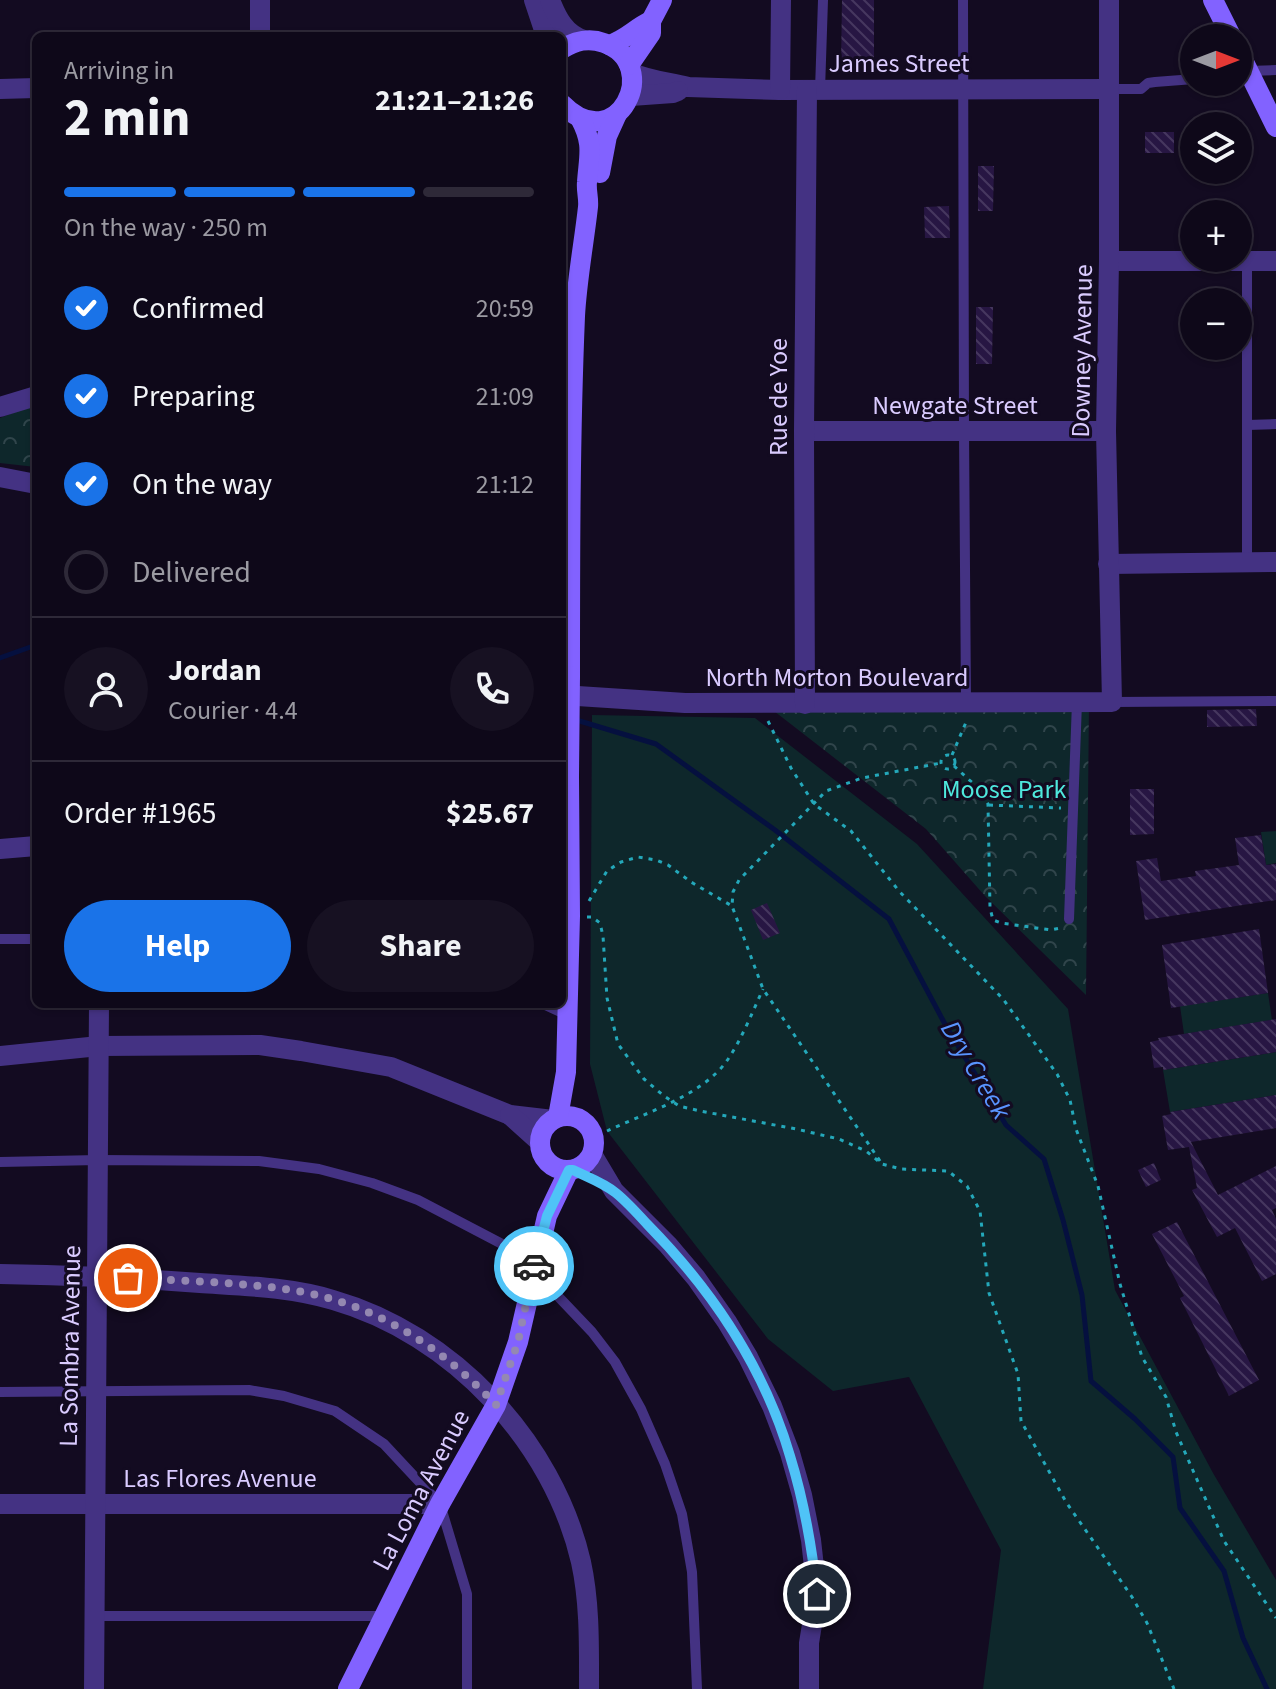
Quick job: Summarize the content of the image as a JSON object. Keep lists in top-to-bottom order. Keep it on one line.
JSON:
{"streets":{"main road":["La Loma Avenue"],"street":["James Street","Downey Avenue","Rue de Yoe","Newgate Street","North Morton Boulevard","La Sombra Avenue","Las Flores Avenue"]},"crossings":[["James Street","Downey Avenue"],["James Street","Rue de Yoe"],["Downey Avenue","Newgate Street"],["Downey Avenue","North Morton Boulevard"],["Rue de Yoe","Newgate Street"],["Rue de Yoe","North Morton Boulevard"],["La Sombra Avenue","Las Flores Avenue"],["Las Flores Avenue","La Loma Avenue"]],"water":["Dry Creek"],"parks":["Moose Park"],"north":"right","page":{"map_buttons":["+","−"],"heading":["2 min","Arriving in","21:21–21:26"],"panel":["Jordan","Courier · 4.4","Order #1965","$25.67"],"bar":"On the way · 250 m","list":[["Confirmed","20:59"],["Preparing","21:09"],["On the way","21:12"],"Delivered"],"buttons":["Help","Share"]}}
